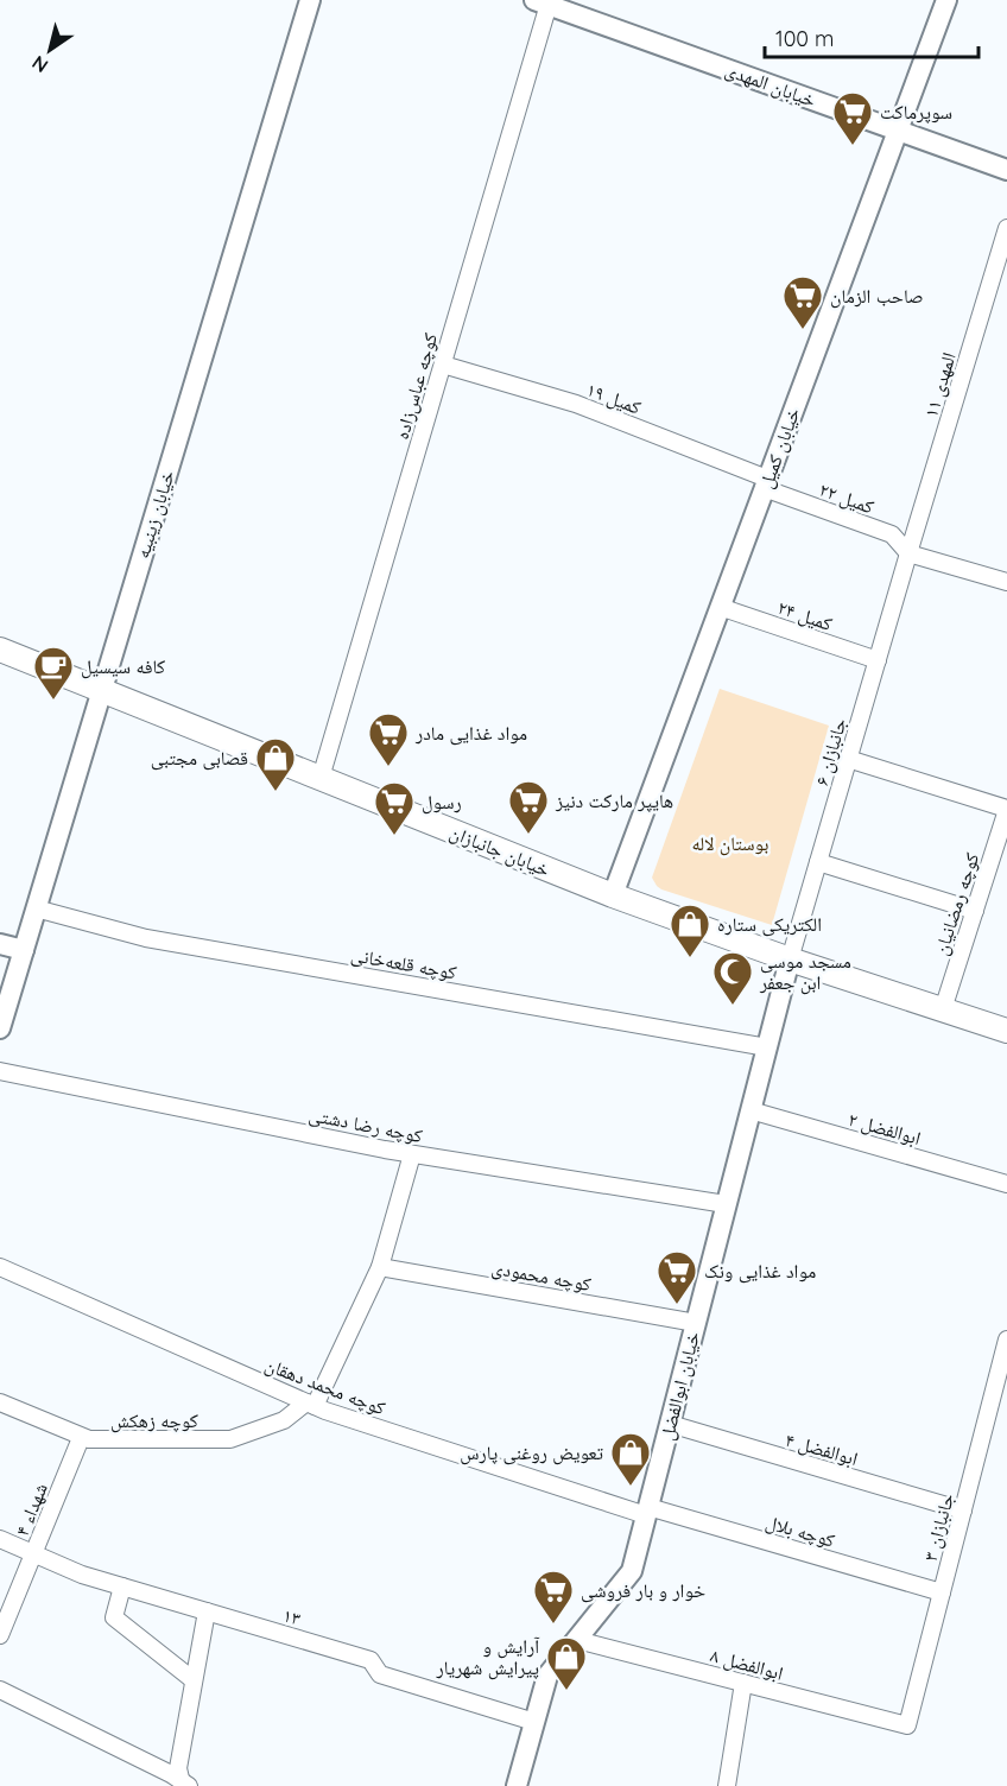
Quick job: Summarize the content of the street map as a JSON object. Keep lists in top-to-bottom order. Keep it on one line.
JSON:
{"streets":{"main road":["خیابان جانبازان"],"street":["خیابان المهدی","المهدی ۱۱","کوچه عباس‌زاده","کمیل ۱۹","خیابان کمیل","کمیل ۲۲","خیابان زینبیه","کمیل ۲۴","جانبازان ۶","کوچه رمضانیان","کوچه قلعه‌خانی","کوچه رضا دشتی","ابوالفضل ۲","کوچه محمودی","کوچه محمد دهقان","خیابان ابوالفضل","کوچه زهکش","ابوالفضل ۴","شهداء ۴","جانبازان ۳","کوچه بلال","۱۳","ابوالفضل ۸"]},"crossings":[["خیابان المهدی","کوچه عباس‌زاده"],["خیابان المهدی","خیابان کمیل"],["المهدی ۱۱","کمیل ۲۲"],["المهدی ۱۱","جانبازان ۶"],["کوچه عباس‌زاده","کمیل ۱۹"],["کوچه عباس‌زاده","خیابان جانبازان"],["کمیل ۱۹","خیابان کمیل"],["کمیل ۱۹","کمیل ۲۲"],["خیابان کمیل","کمیل ۲۲"],["خیابان کمیل","کمیل ۲۴"],["خیابان کمیل","خیابان جانبازان"],["کمیل ۲۲","جانبازان ۶"],["خیابان زینبیه","خیابان جانبازان"],["خیابان زینبیه","کوچه قلعه‌خانی"],["کمیل ۲۴","جانبازان ۶"],["جانبازان ۶","خیابان جانبازان"],["جانبازان ۶","خیابان ابوالفضل"],["خیابان جانبازان","کوچه رمضانیان"],["خیابان جانبازان","خیابان ابوالفضل"],["کوچه قلعه‌خانی","خیابان ابوالفضل"],["کوچه رضا دشتی","خیابان ابوالفضل"],["ابوالفضل ۲","خیابان ابوالفضل"],["کوچه محمودی","خیابان ابوالفضل"],["کوچه محمد دهقان","خیابان ابوالفضل"],["کوچه محمد دهقان","کوچه زهکش"],["کوچه محمد دهقان","کوچه بلال"],["خیابان ابوالفضل","ابوالفضل ۴"],["خیابان ابوالفضل","کوچه بلال"],["خیابان ابوالفضل","۱۳"],["خیابان ابوالفضل","ابوالفضل ۸"],["کوچه زهکش","شهداء ۴"],["ابوالفضل ۴","جانبازان ۳"],["شهداء ۴","۱۳"],["جانبازان ۳","کوچه بلال"],["جانبازان ۳","ابوالفضل ۸"]],"parks":["بوستان لاله"],"places":{"supermarket":["سوپرماکت","صاحب الزمان","مواد غذایی مادر","هایپر مارکت دنیز","رسول","مواد غذایی ونک","خوار و بار فروشی"],"cafe":["کافه سیسیل"],"shop":["قصابی مجتبی","الکتریکی ستاره","تعویض روغنی پارس","آرایش و پیرایش شهریار"],"mosque":["مسجد موسی ابن جعفر"]},"scale_bar":"100 m","north":"bottom left"}
